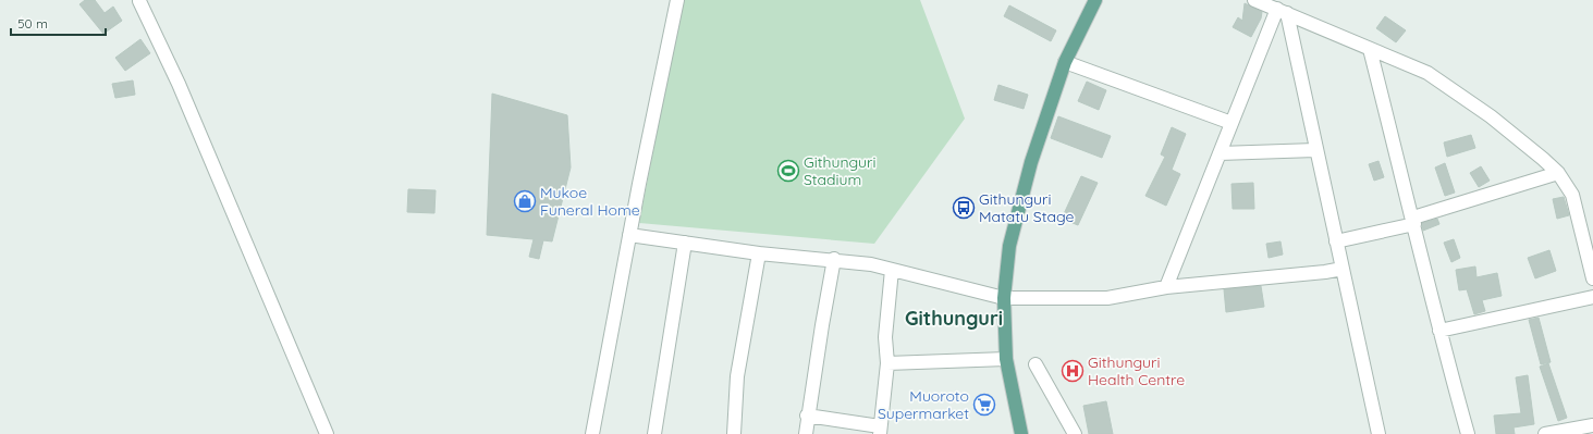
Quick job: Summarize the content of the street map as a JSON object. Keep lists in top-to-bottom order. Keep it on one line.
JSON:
{"districts":["Githunguri"],"places":{"sports":["Githunguri Stadium"],"shop":["Mukoe Funeral Home"],"bus stop":["Githunguri Matatu Stage"],"hospital":["Githunguri Health Centre"],"supermarket":["Muoroto Supermarket"]},"scale_bar":"50 m"}
